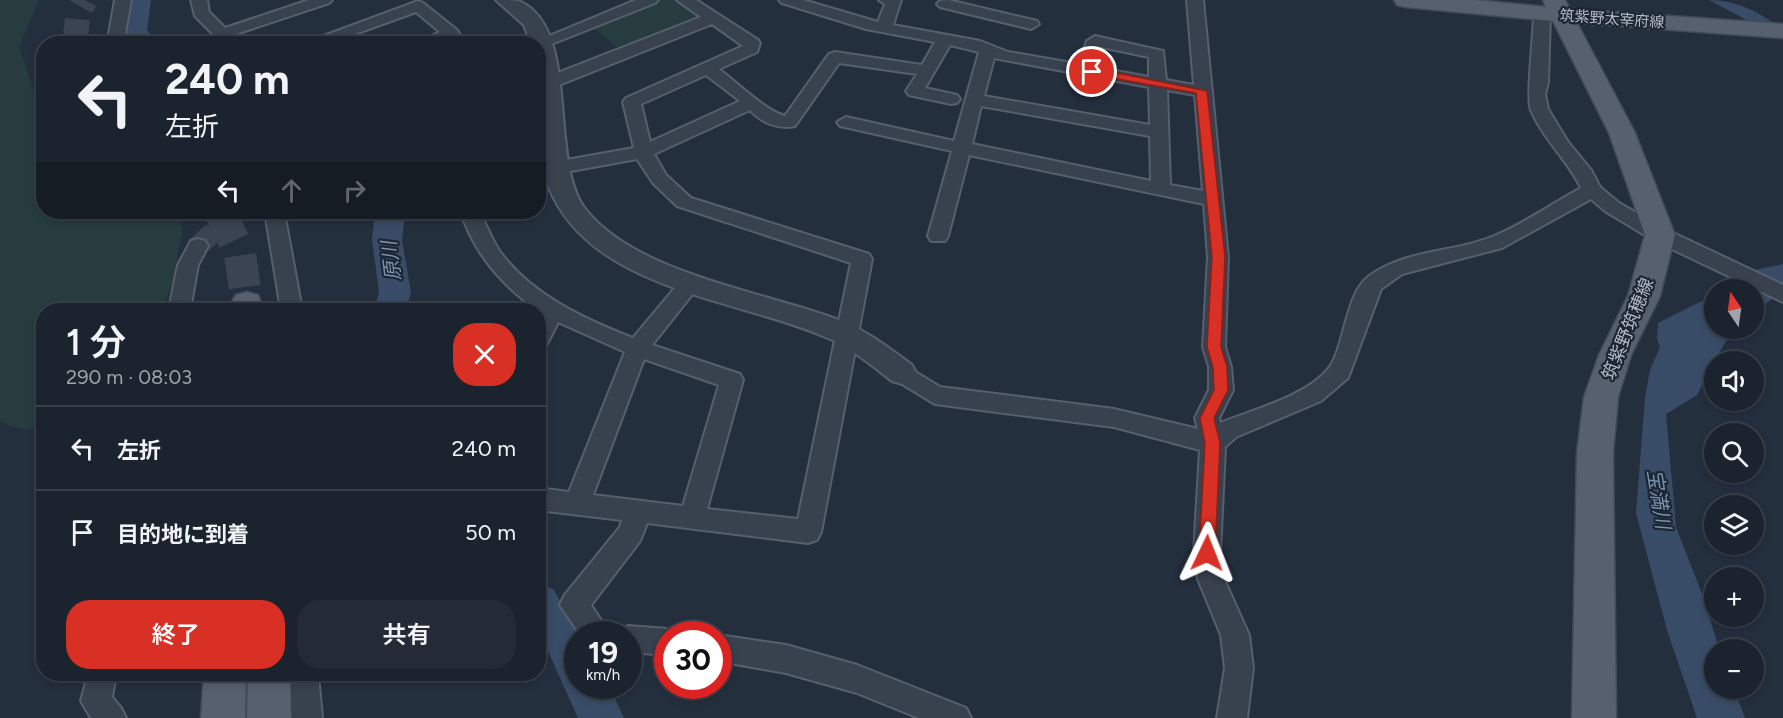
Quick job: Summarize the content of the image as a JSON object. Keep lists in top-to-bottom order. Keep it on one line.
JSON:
{"streets":{"main road":["筑紫野太宰府線","筑紫野筑穂線"]},"water":["原川","宝満川"],"north":"top","page":{"turn":["240 m","左折"],"map_buttons":["+","−"],"heading":["1 分","290 m · 08:03"],"list":[{"name":"左折","value":"240 m"},{"name":"目的地に到着","value":"50 m"}],"buttons":["終了","共有"],"speed":"19 km/h","limit":"30"}}
